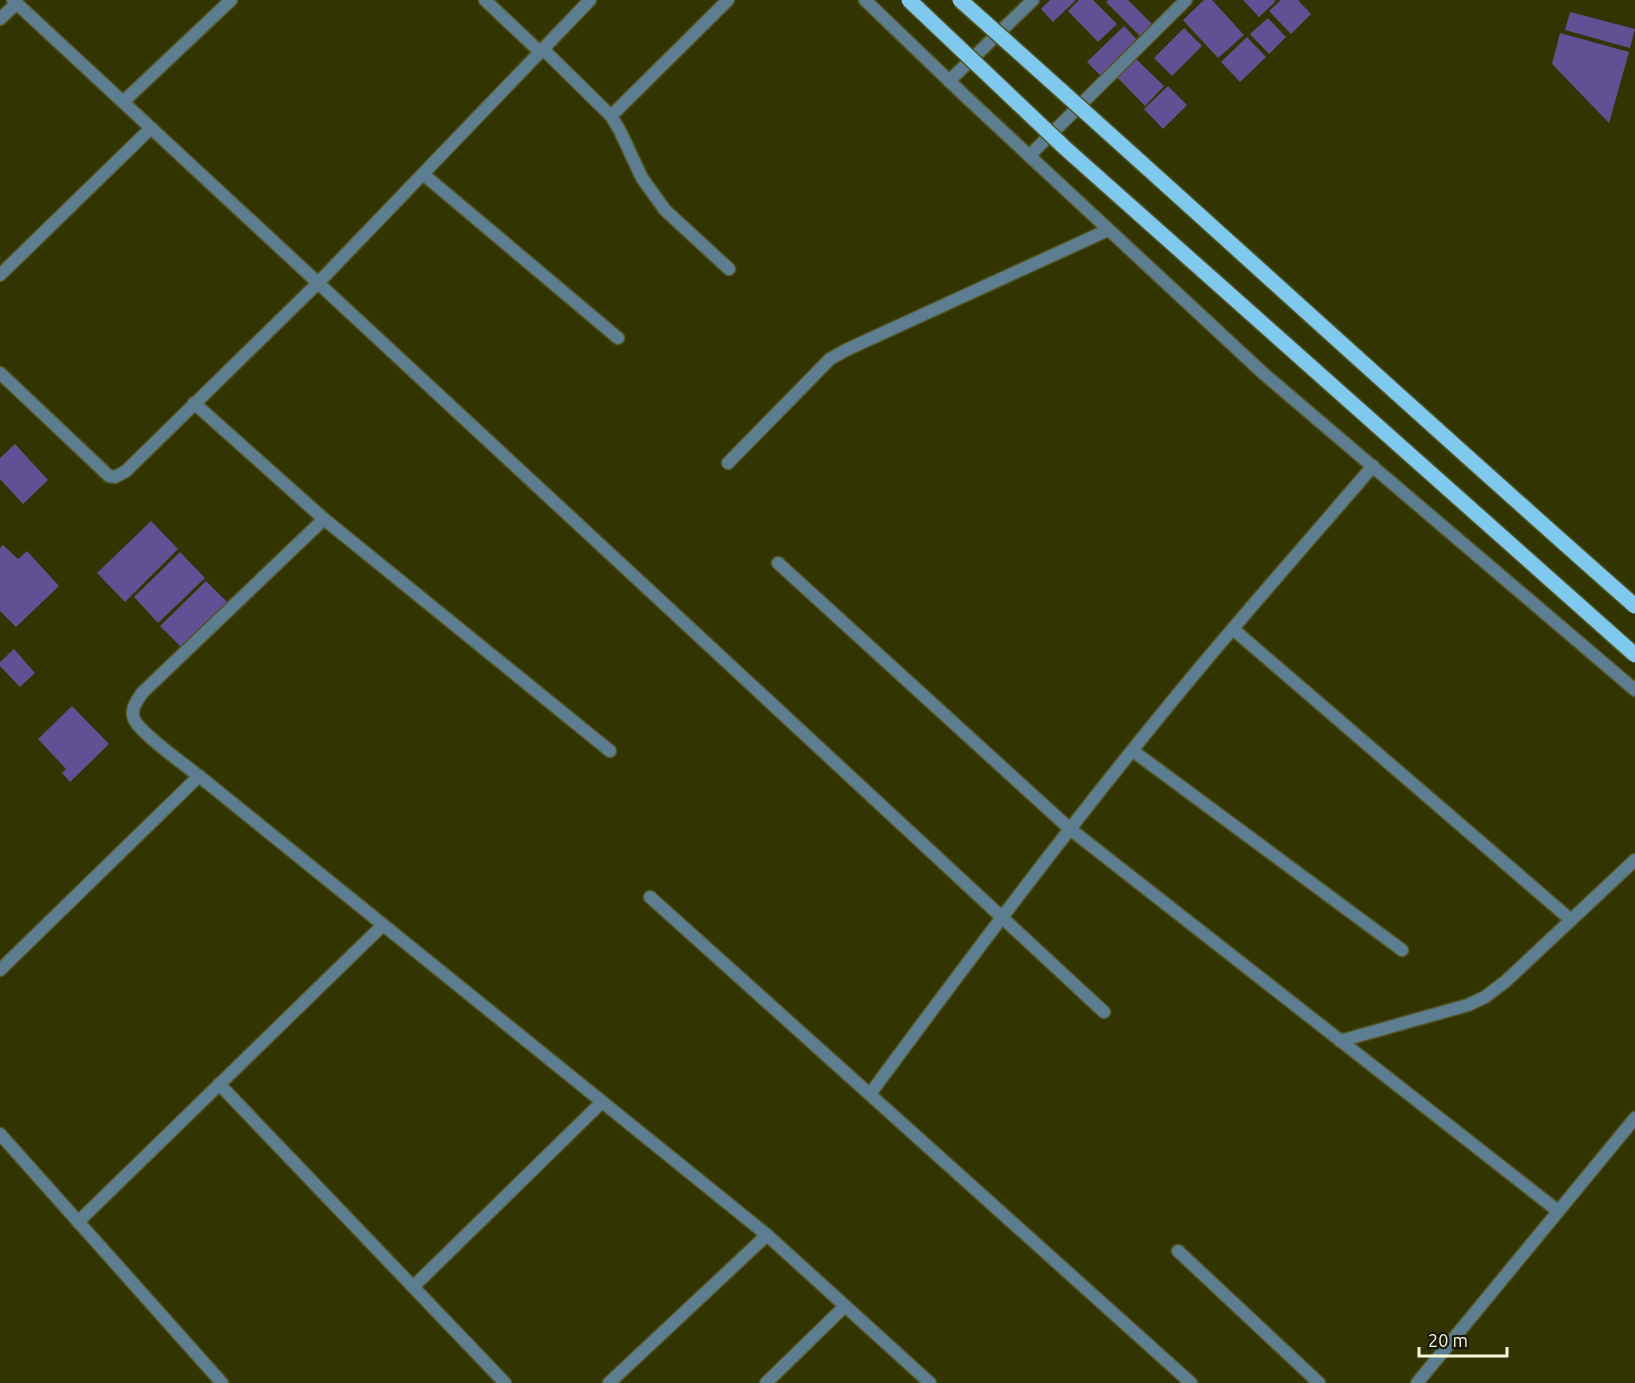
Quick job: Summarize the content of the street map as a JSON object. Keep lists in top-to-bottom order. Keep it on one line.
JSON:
{"scale_bar":"20 m"}
